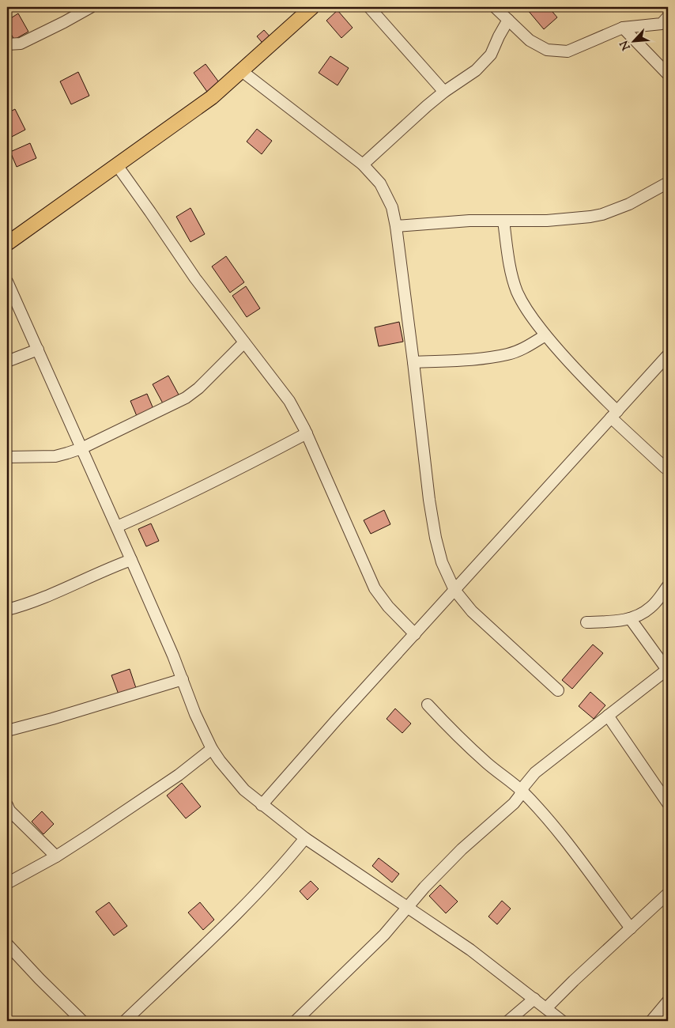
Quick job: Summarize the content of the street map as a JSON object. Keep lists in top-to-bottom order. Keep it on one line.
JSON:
{"north":"bottom left"}
